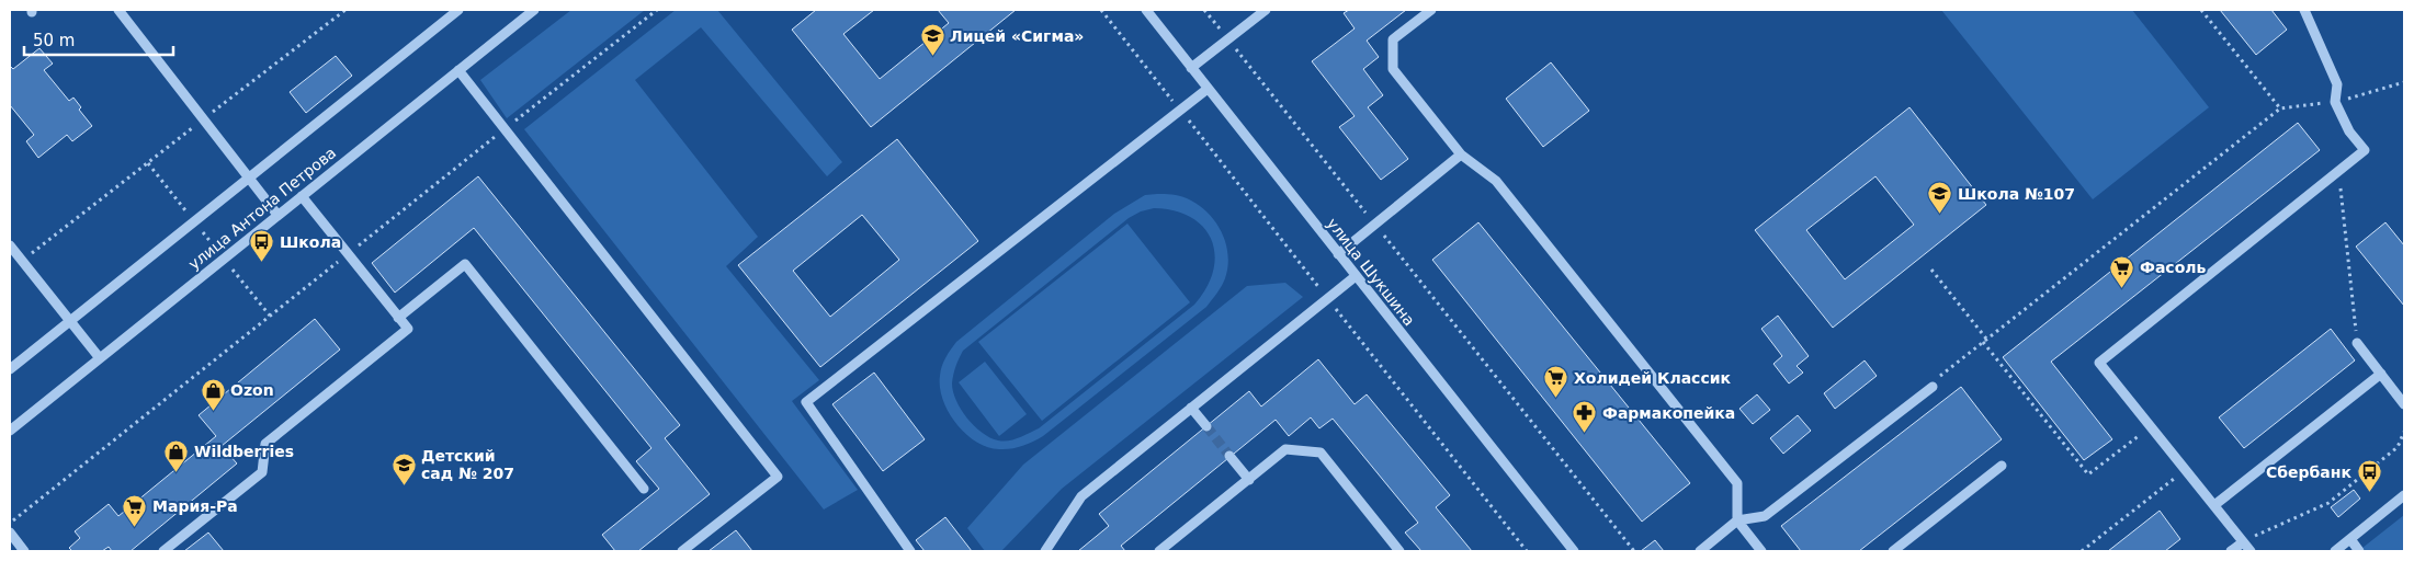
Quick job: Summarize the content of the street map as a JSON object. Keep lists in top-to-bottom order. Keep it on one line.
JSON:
{"streets":{"street":["улица Антона Петрова","улица Шукшина"]},"places":{"school or university":["Лицей «Сигма»","Школа №107","Детский сад № 207"],"bus stop":["Школа","Сбербанк"],"supermarket":["Фасоль","Холидей Классик","Мария-Ра"],"shop":["Ozon","Wildberries"],"pharmacy":["Фармакопейка"]},"scale_bar":"50 m"}
